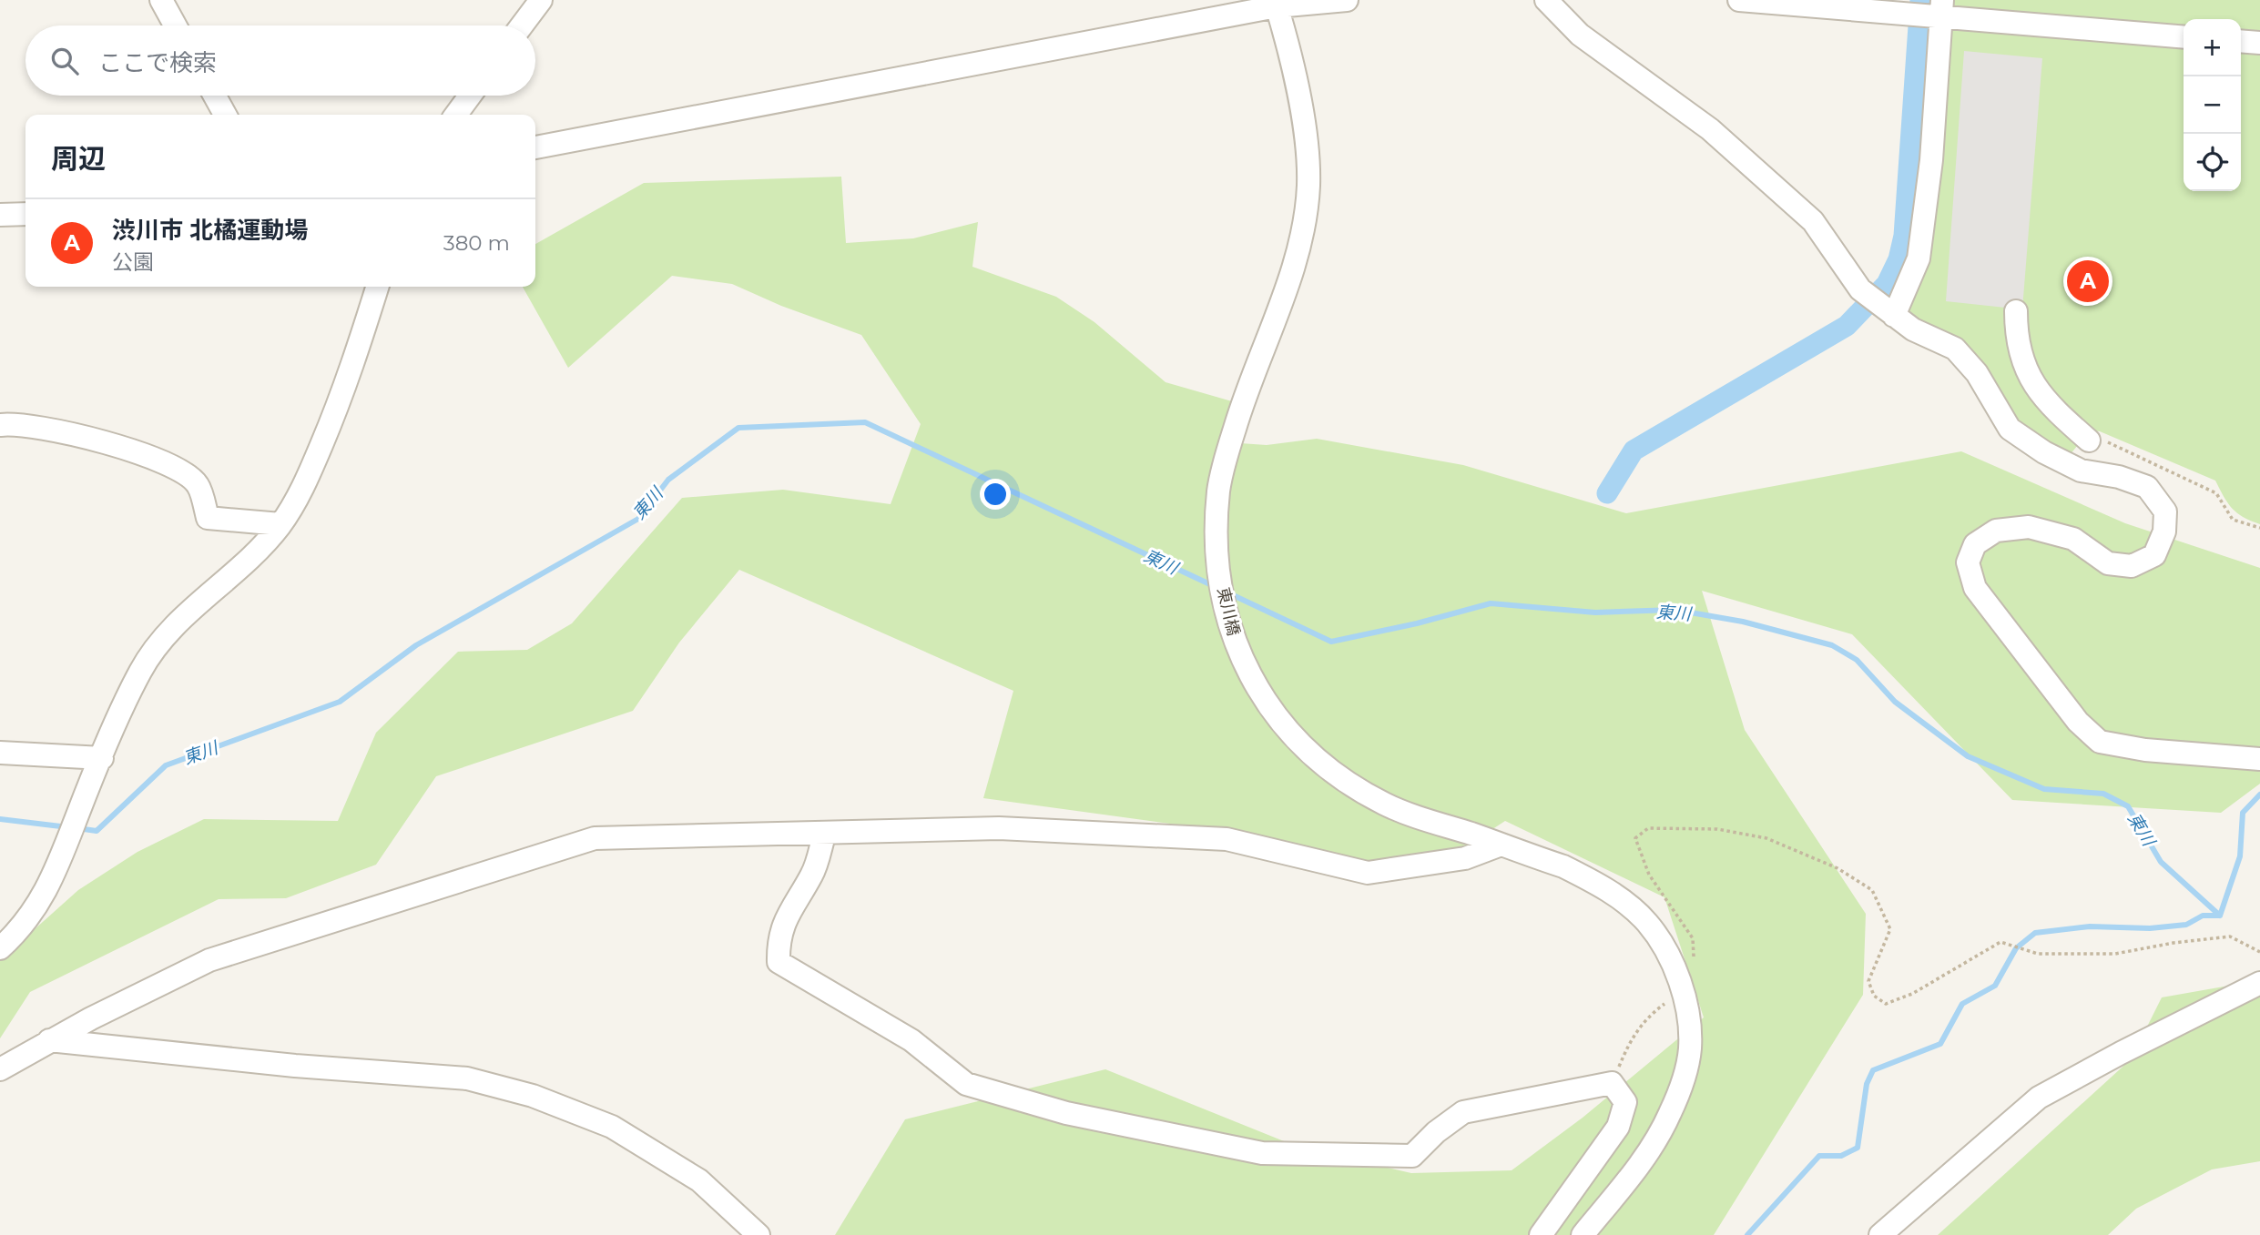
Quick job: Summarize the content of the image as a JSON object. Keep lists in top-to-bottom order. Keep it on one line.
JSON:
{"streets":{"street":["東川橋"]},"water":["東川"],"page":{"map_buttons":["+","−"],"search":"ここで検索","heading":"周辺","list":[{"mark":"A","name":"渋川市 北橘運動場","note":"公園","value":"380 m"}],"pins":"A"}}
